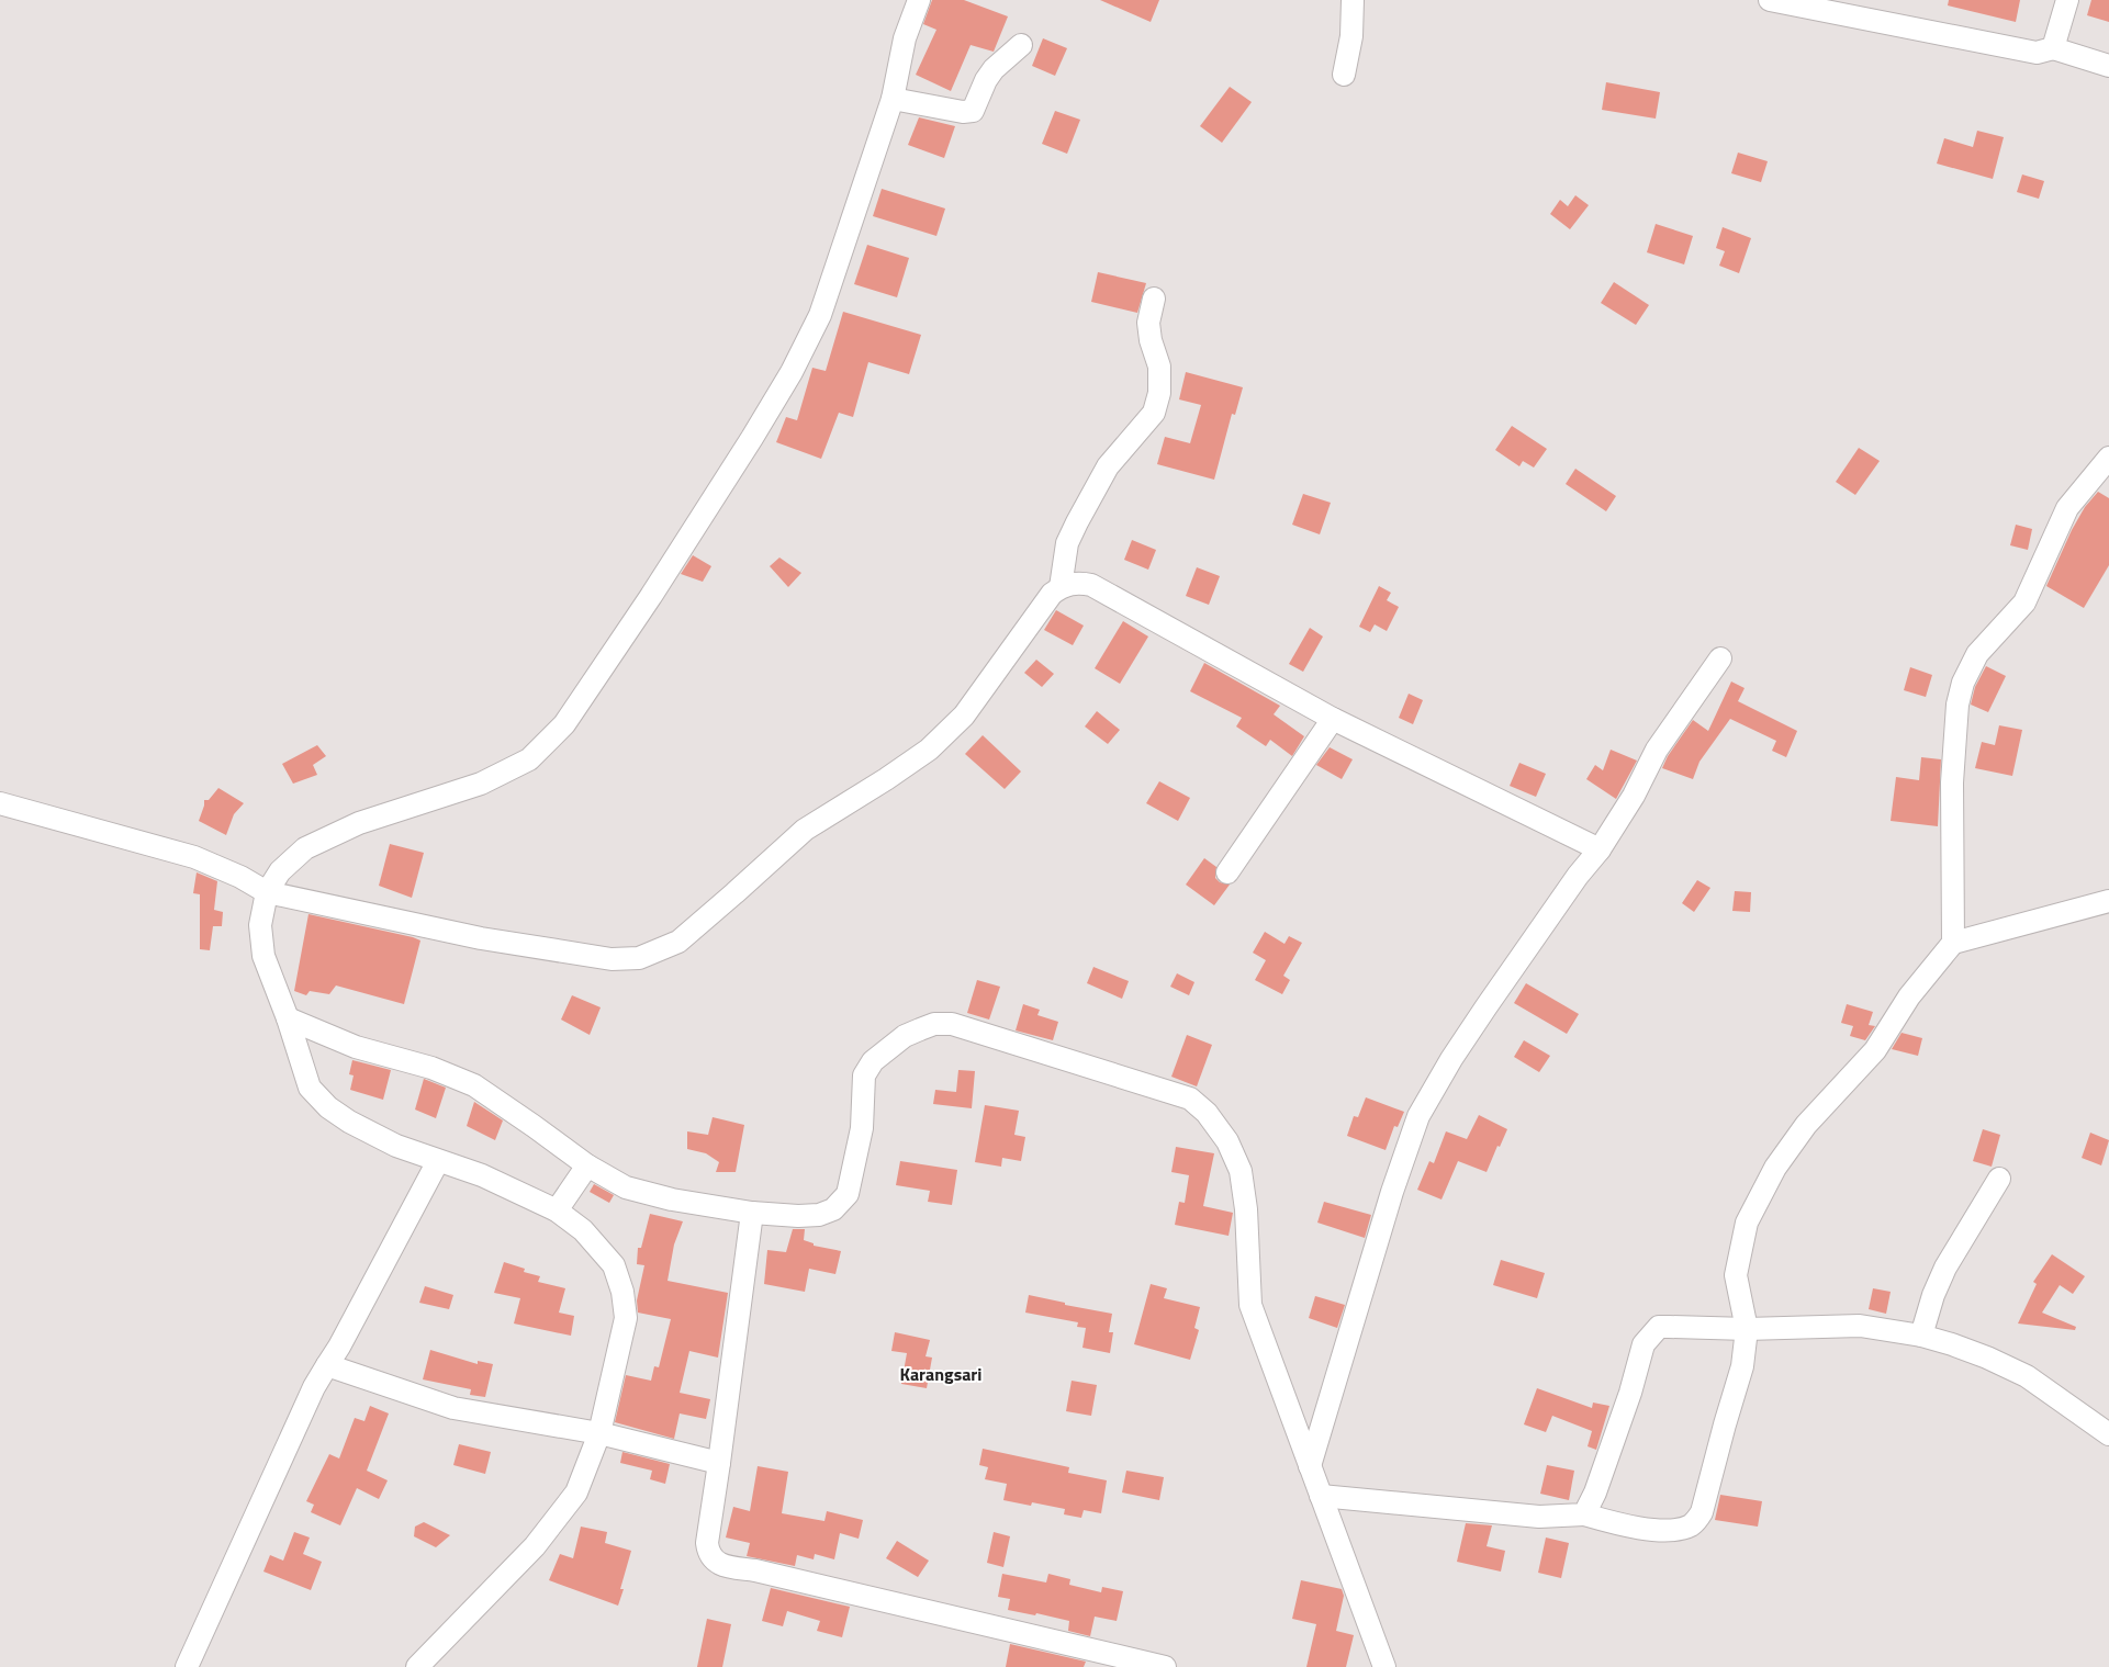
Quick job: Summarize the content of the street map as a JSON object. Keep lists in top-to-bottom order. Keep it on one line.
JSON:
{"districts":["Karangsari"]}
